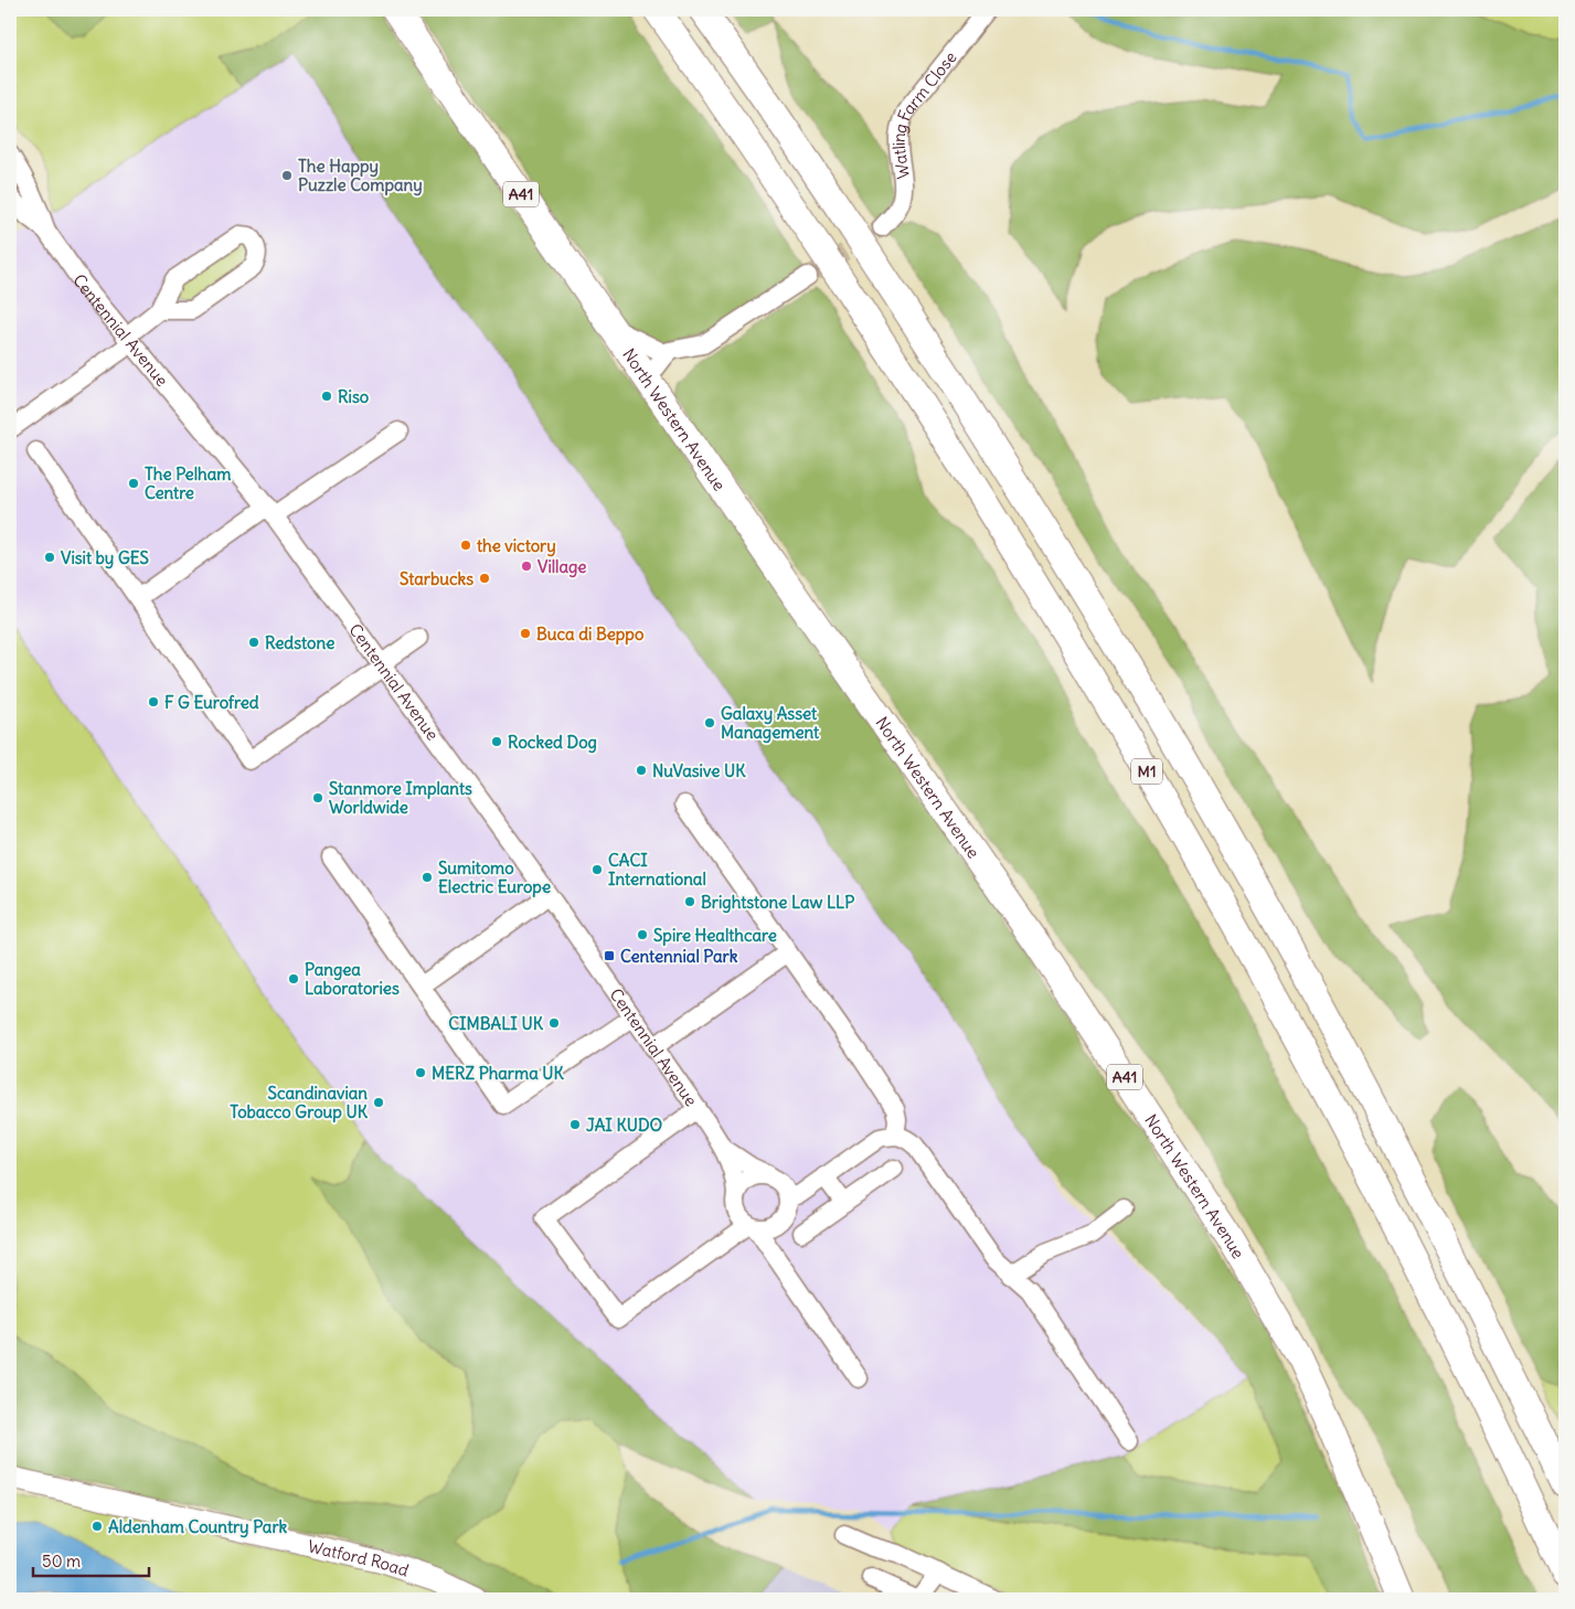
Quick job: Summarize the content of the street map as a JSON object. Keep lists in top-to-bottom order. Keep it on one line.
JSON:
{"streets":{"highway":["A41","North Western Avenue","M1"],"main road":["Watford Road"],"street":["Watling Farm Close","Centennial Avenue"]},"places":{"other":["The Happy Puzzle Company","Riso","The Pelham Centre","the victory","Visit by GES","Village","Starbucks","Buca di Beppo","Redstone","F G Eurofred","Galaxy Asset Management","Rocked Dog","NuVasive UK","Stanmore Implants Worldwide","CACI International","Sumitomo Electric Europe","Brightstone Law LLP","Spire Healthcare","Pangea Laboratories","CIMBALI UK","MERZ Pharma UK","Scandinavian Tobacco Group UK","JAI KUDO","Aldenham Country Park"],"transit":["Centennial Park"]},"scale_bar":"50 m"}
